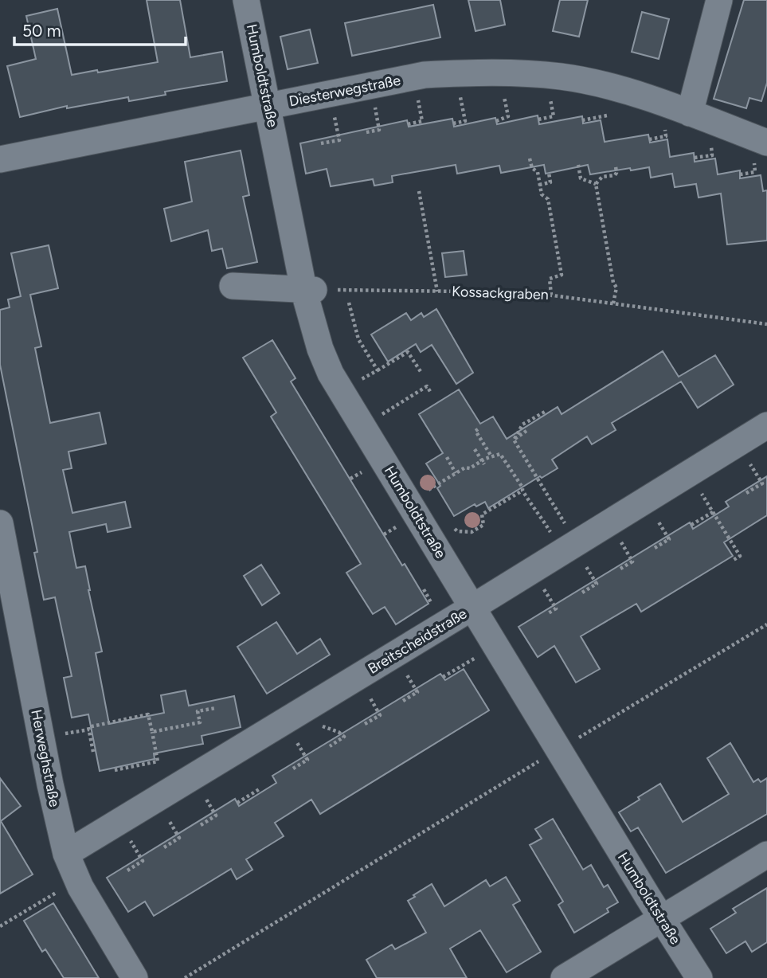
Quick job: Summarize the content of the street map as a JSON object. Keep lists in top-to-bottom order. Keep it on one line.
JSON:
{"streets":{"street":["Humboldtstraße","Diesterwegstraße","Breitscheidstraße","Herweghstraße"],"path":["Kossackgraben"]},"crossings":[["Humboldtstraße","Diesterwegstraße"],["Humboldtstraße","Kossackgraben"],["Humboldtstraße","Breitscheidstraße"],["Breitscheidstraße","Herweghstraße"]],"scale_bar":"50 m"}
